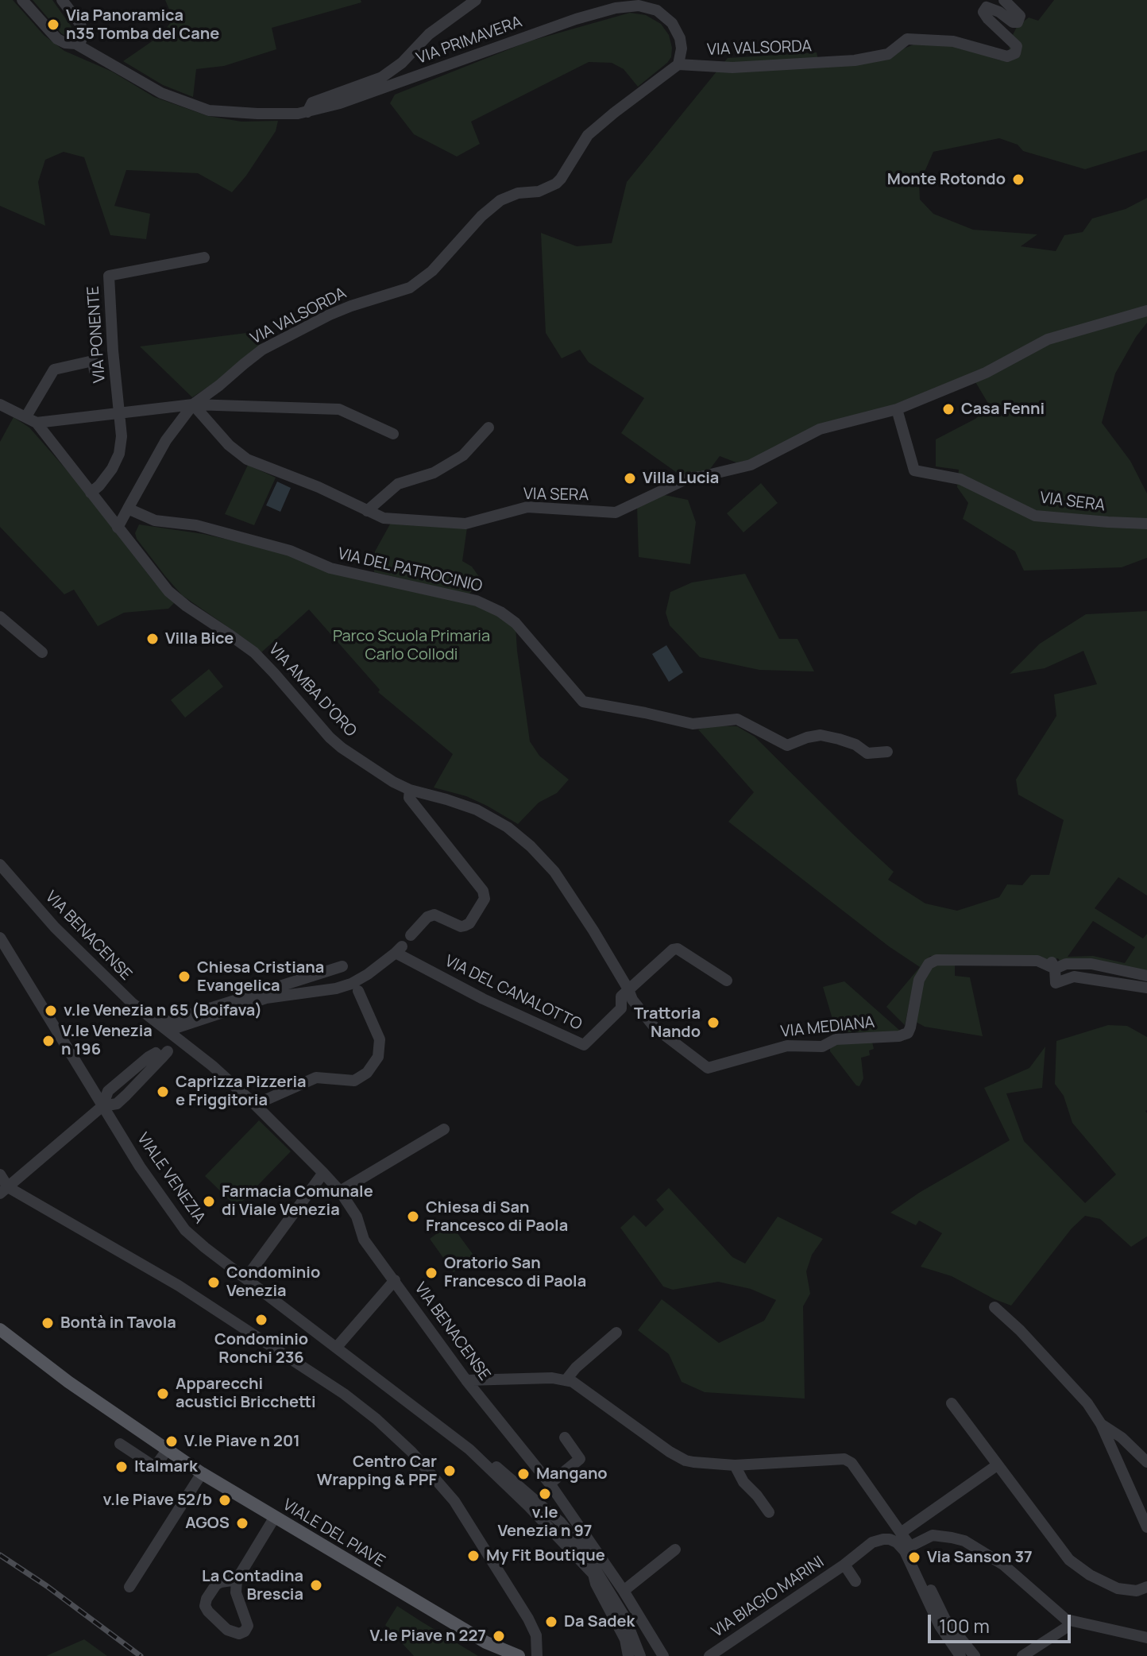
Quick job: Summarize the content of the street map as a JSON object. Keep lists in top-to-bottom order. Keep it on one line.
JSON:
{"streets":{"main road":["VIALE DEL PIAVE"],"street":["VIA PRIMAVERA","VIA VALSORDA","VIA PONENTE","VIA SERA","VIA DEL PATROCINIO","VIA AMBA D'ORO","VIA BENACENSE","VIA DEL CANALOTTO","VIA MEDIANA","VIALE VENEZIA","VIA BIAGIO MARINI"]},"crossings":[["VIA PRIMAVERA","VIA VALSORDA"],["VIA VALSORDA","VIA PONENTE"],["VIA VALSORDA","VIA SERA"],["VIA VALSORDA","VIA AMBA D'ORO"],["VIA AMBA D'ORO","VIA DEL CANALOTTO"],["VIA AMBA D'ORO","VIA MEDIANA"],["VIA BENACENSE","VIA DEL CANALOTTO"]],"parks":["Parco Scuola Primaria Carlo Collodi"],"places":["Via Panoramica n35 Tomba del Cane","Monte Rotondo","Casa Fenni","Villa Lucia","Villa Bice","Chiesa Cristiana Evangelica","v.le Venezia n 65 (Boifava)","Trattoria Nando","V.le Venezia n 196","Caprizza Pizzeria e Friggitoria","Farmacia Comunale di Viale Venezia","Chiesa di San Francesco di Paola","Oratorio San Francesco di Paola","Condominio Venezia","Condominio Ronchi 236","Bontà in Tavola","Apparecchi acustici Bricchetti","V.le Piave n 201","Italmark","Centro Car Wrapping & PPF","Mangano","v.le Venezia n 97","v.le Piave 52/b","AGOS","My Fit Boutique","Via Sanson 37","La Contadina Brescia","Da Sadek","V.le Piave n 227"],"scale_bar":"100 m"}
